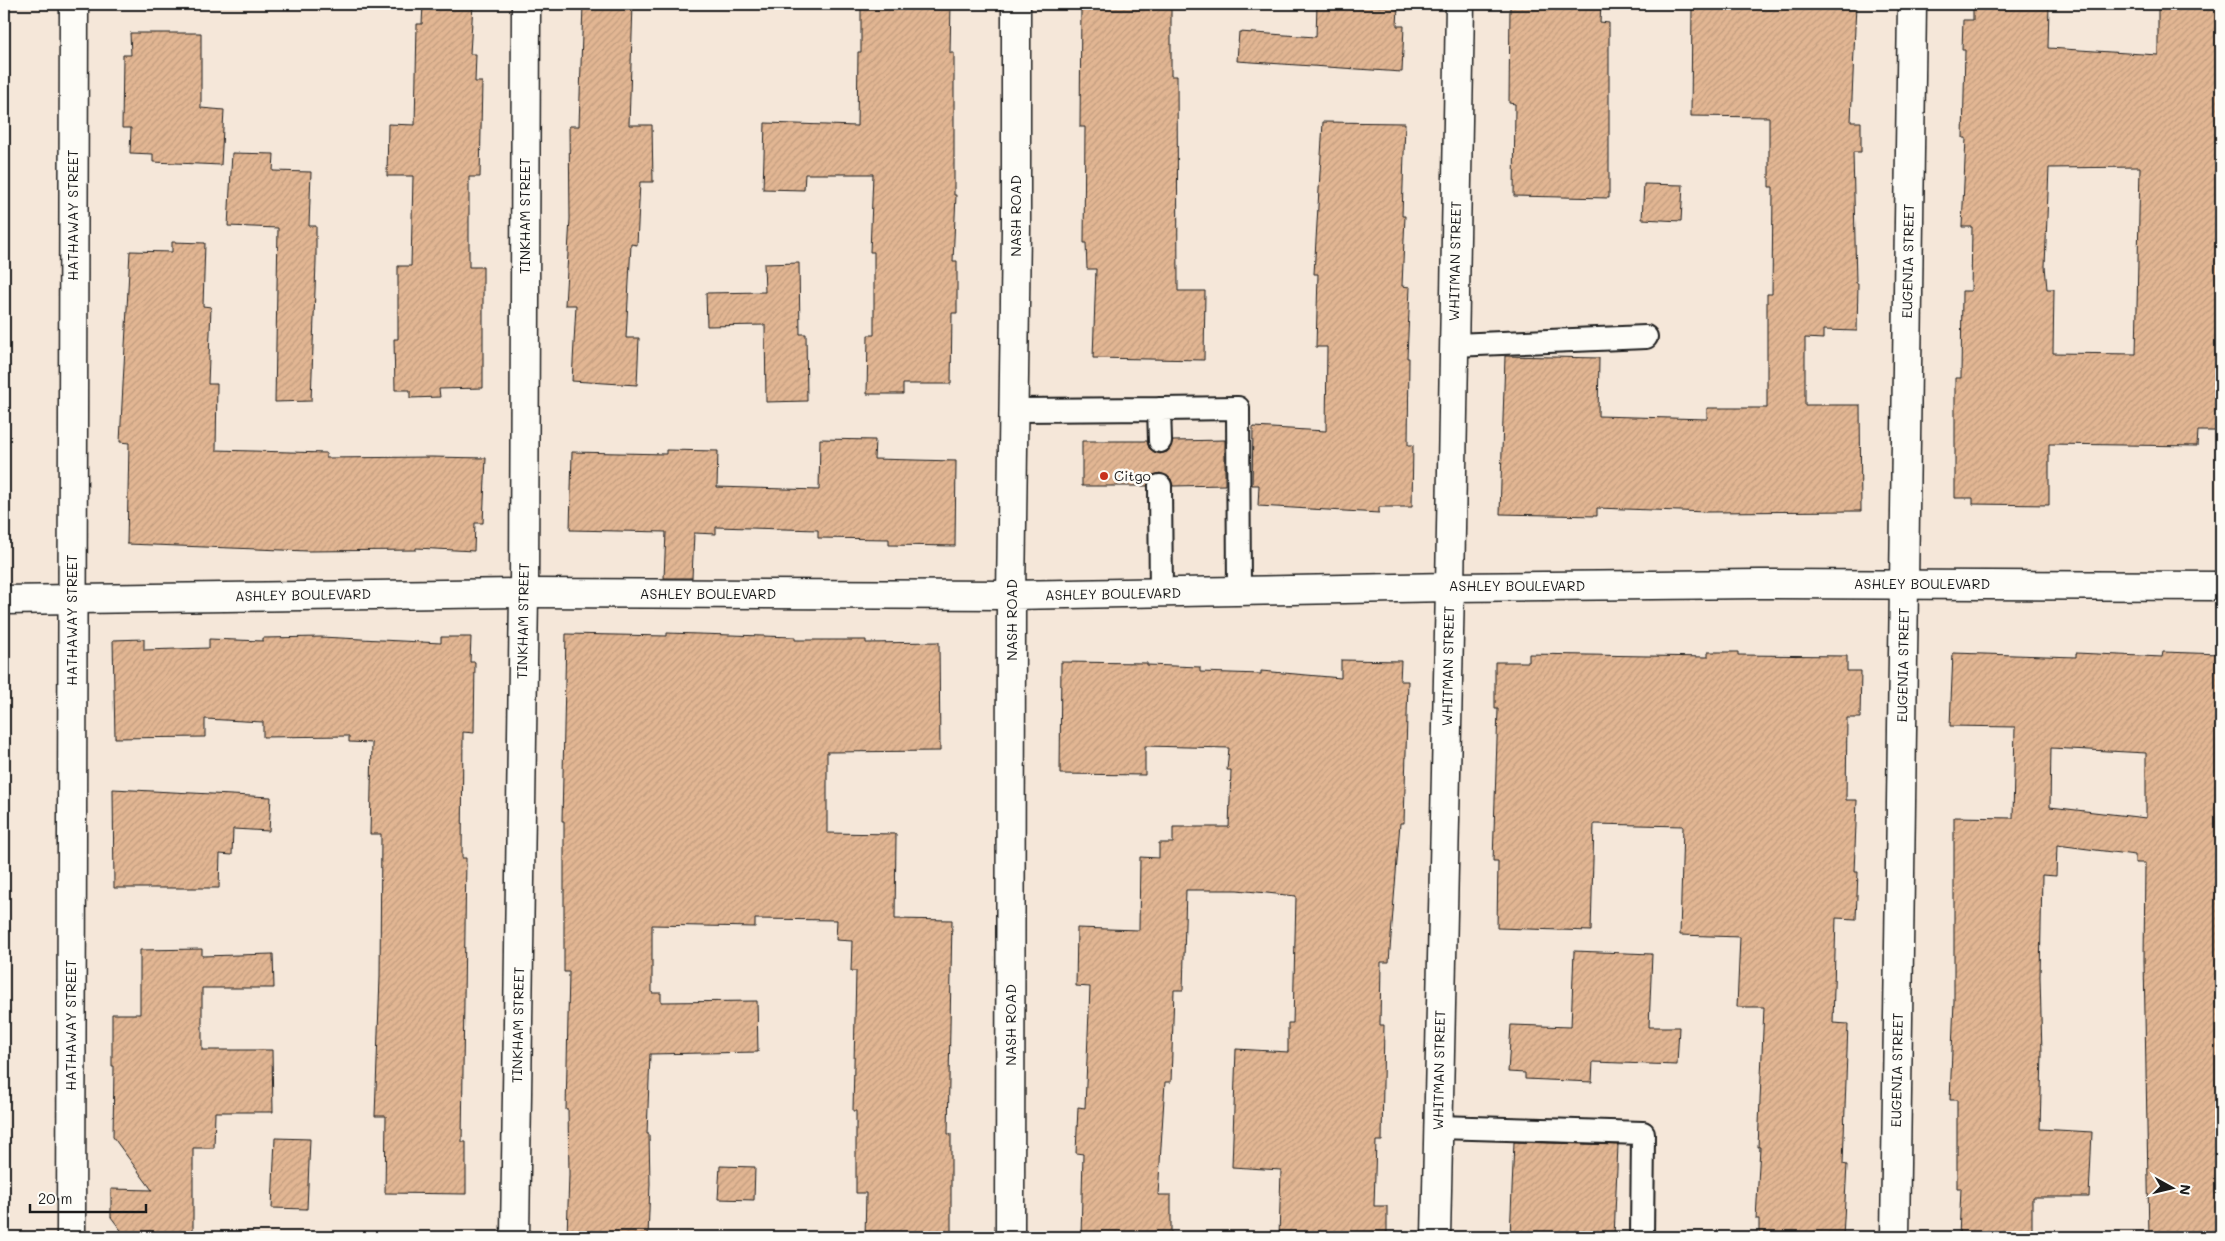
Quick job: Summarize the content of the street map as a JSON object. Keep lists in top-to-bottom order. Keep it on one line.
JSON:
{"streets":{"street":["HATHAWAY STREET","TINKHAM STREET","NASH ROAD","WHITMAN STREET","EUGENIA STREET","ASHLEY BOULEVARD"]},"crossings":[["HATHAWAY STREET","ASHLEY BOULEVARD"],["TINKHAM STREET","ASHLEY BOULEVARD"],["NASH ROAD","ASHLEY BOULEVARD"],["WHITMAN STREET","ASHLEY BOULEVARD"],["EUGENIA STREET","ASHLEY BOULEVARD"]],"places":["Citgo"],"scale_bar":"20 m","north":"right"}
